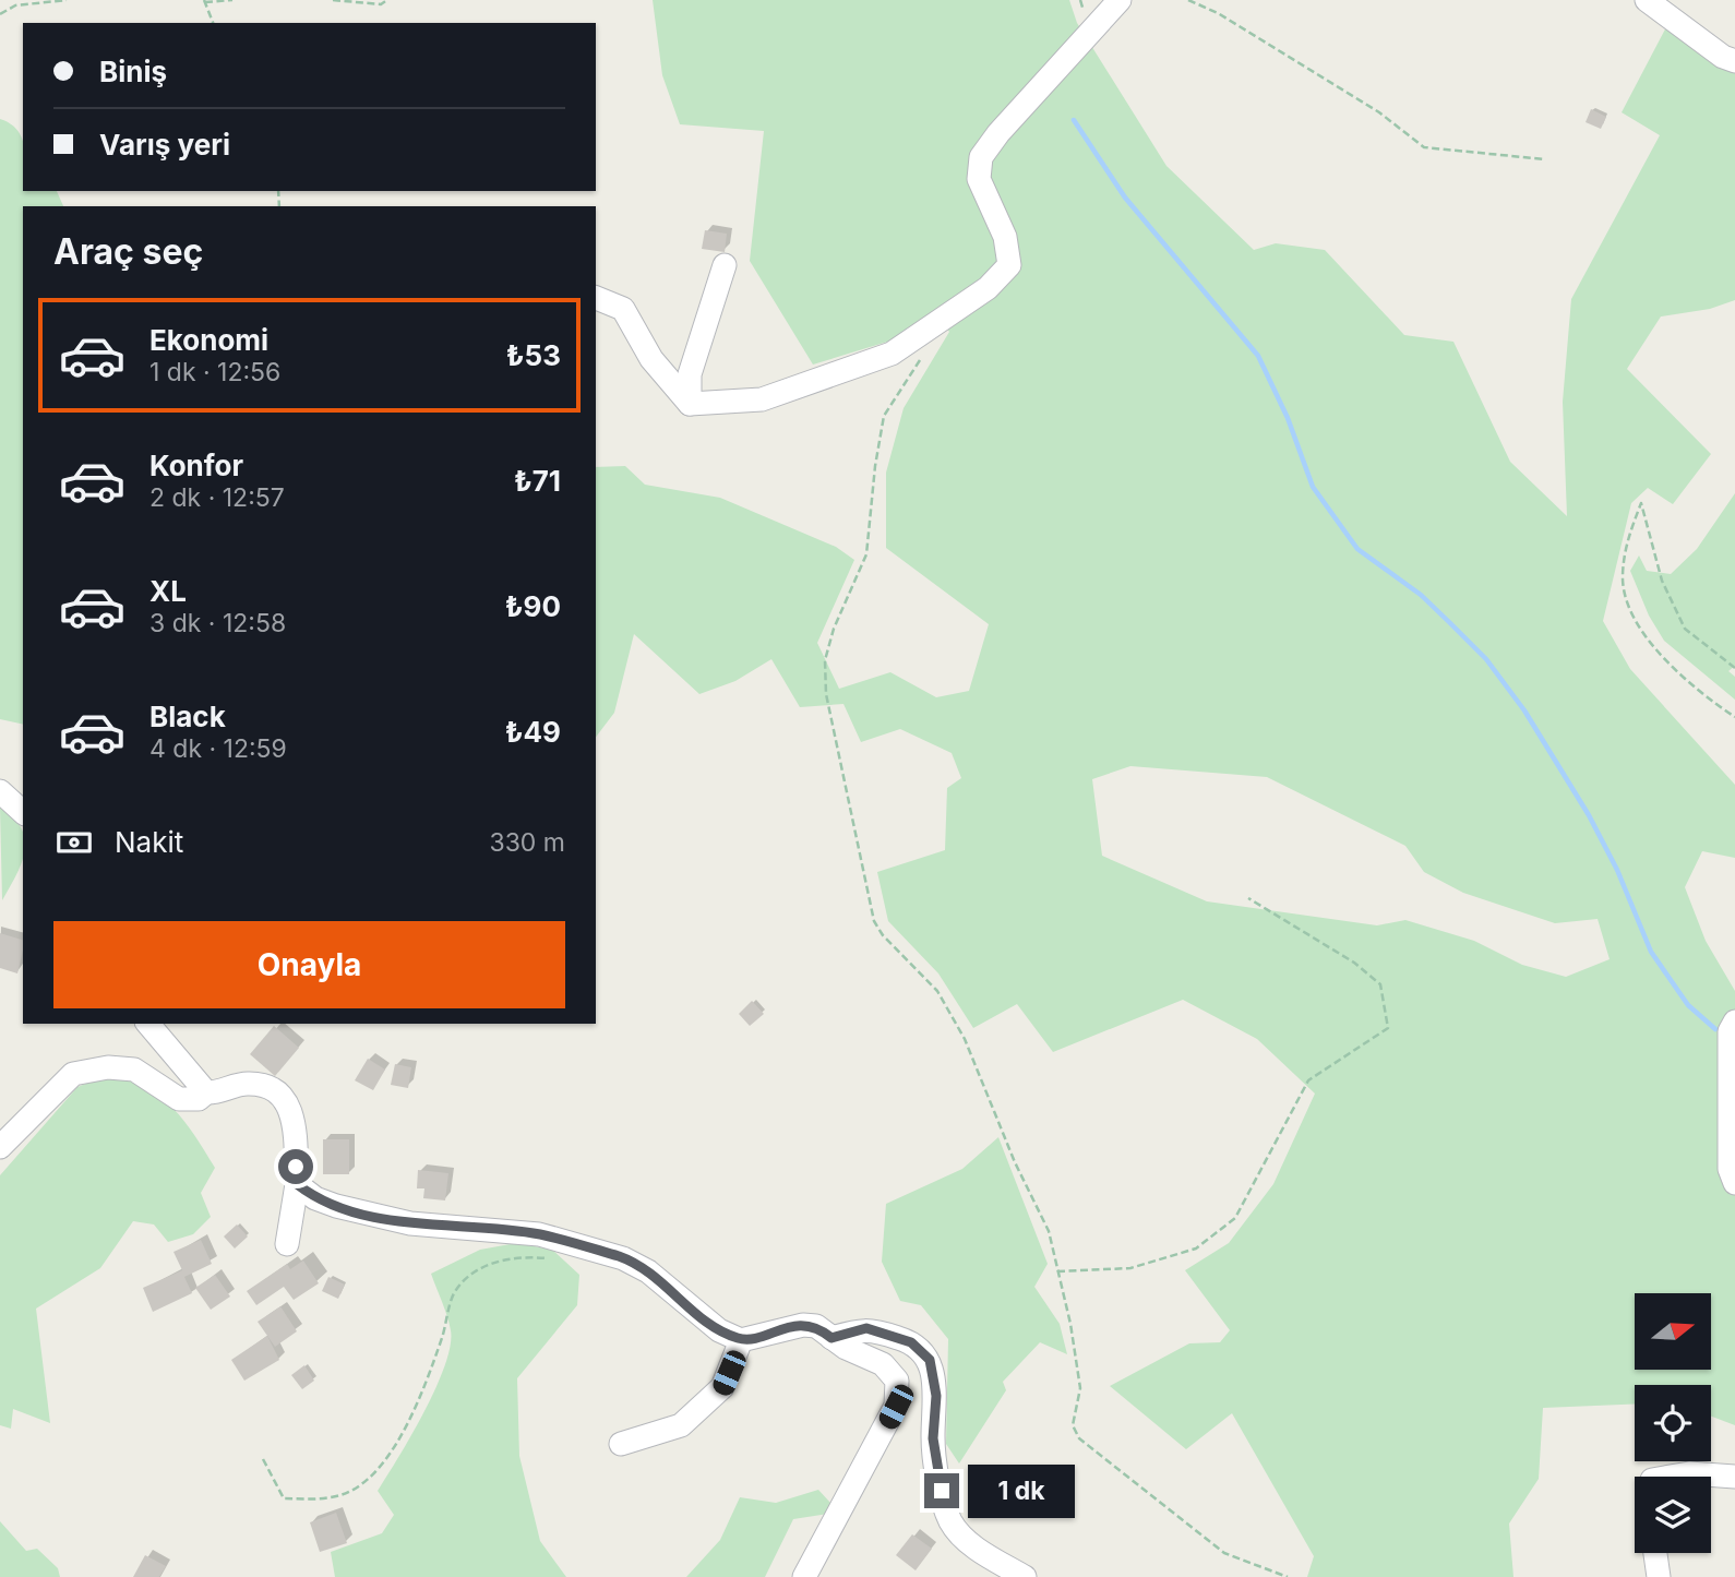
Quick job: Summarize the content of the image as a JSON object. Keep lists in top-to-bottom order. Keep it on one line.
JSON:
{"north":"right","page":{"banner":["Biniş","Varış yeri"],"heading":"Araç seç","list":[{"name":"Ekonomi","note":"1 dk · 12:56","value":"₺53"},{"name":"Konfor","note":"2 dk · 12:57","value":"₺71"},{"name":"XL","note":"3 dk · 12:58","value":"₺90"},{"name":"Black","note":"4 dk · 12:59","value":"₺49"}],"pay":["Nakit","330 m"],"buttons":"Onayla","bubble":"1 dk"}}
